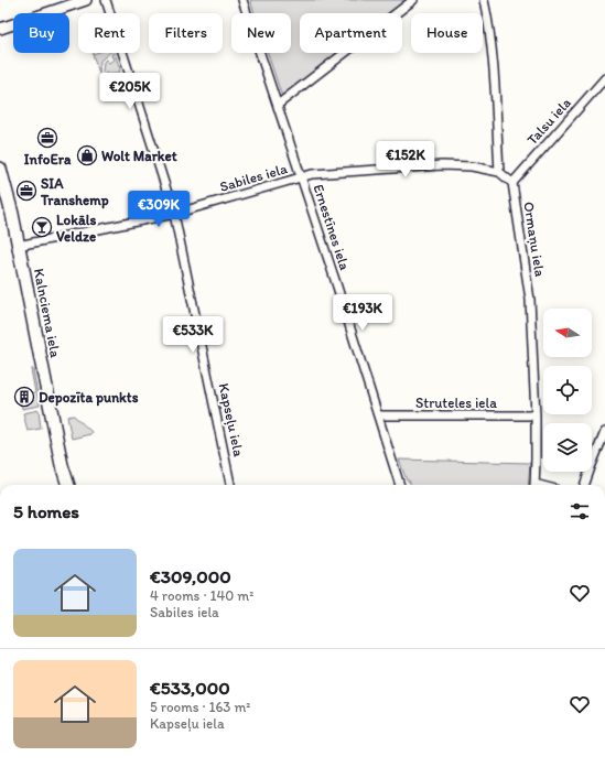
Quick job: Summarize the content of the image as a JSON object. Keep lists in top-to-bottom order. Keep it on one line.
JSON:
{"streets":{"main road":["Kalnciema iela"],"street":["Talsu iela","Sabiles iela","Ernestīnes iela","Ormaņu iela","Struteles iela","Kapseļu iela"]},"crossings":[["Talsu iela","Ormaņu iela"],["Sabiles iela","Ernestīnes iela"],["Sabiles iela","Kalnciema iela"],["Sabiles iela","Kapseļu iela"],["Ernestīnes iela","Struteles iela"],["Ormaņu iela","Struteles iela"]],"places":{"office":["InfoEra","SIA Transhemp"],"shop":["Wolt Market"],"bar":["Lokāls Veldze"],"building":["Depozīta punkts"]},"north":"left","page":{"chip":["Buy","Rent","Filters","New","Apartment","House"],"price":["€205K","€152K","€309K","€193K","€533K"],"heading":"5 homes","list":[{"name":"€309,000","note":"4 rooms · 140 m² · Sabiles iela"},{"name":"€533,000","note":"5 rooms · 163 m² · Kapseļu iela"}]}}
